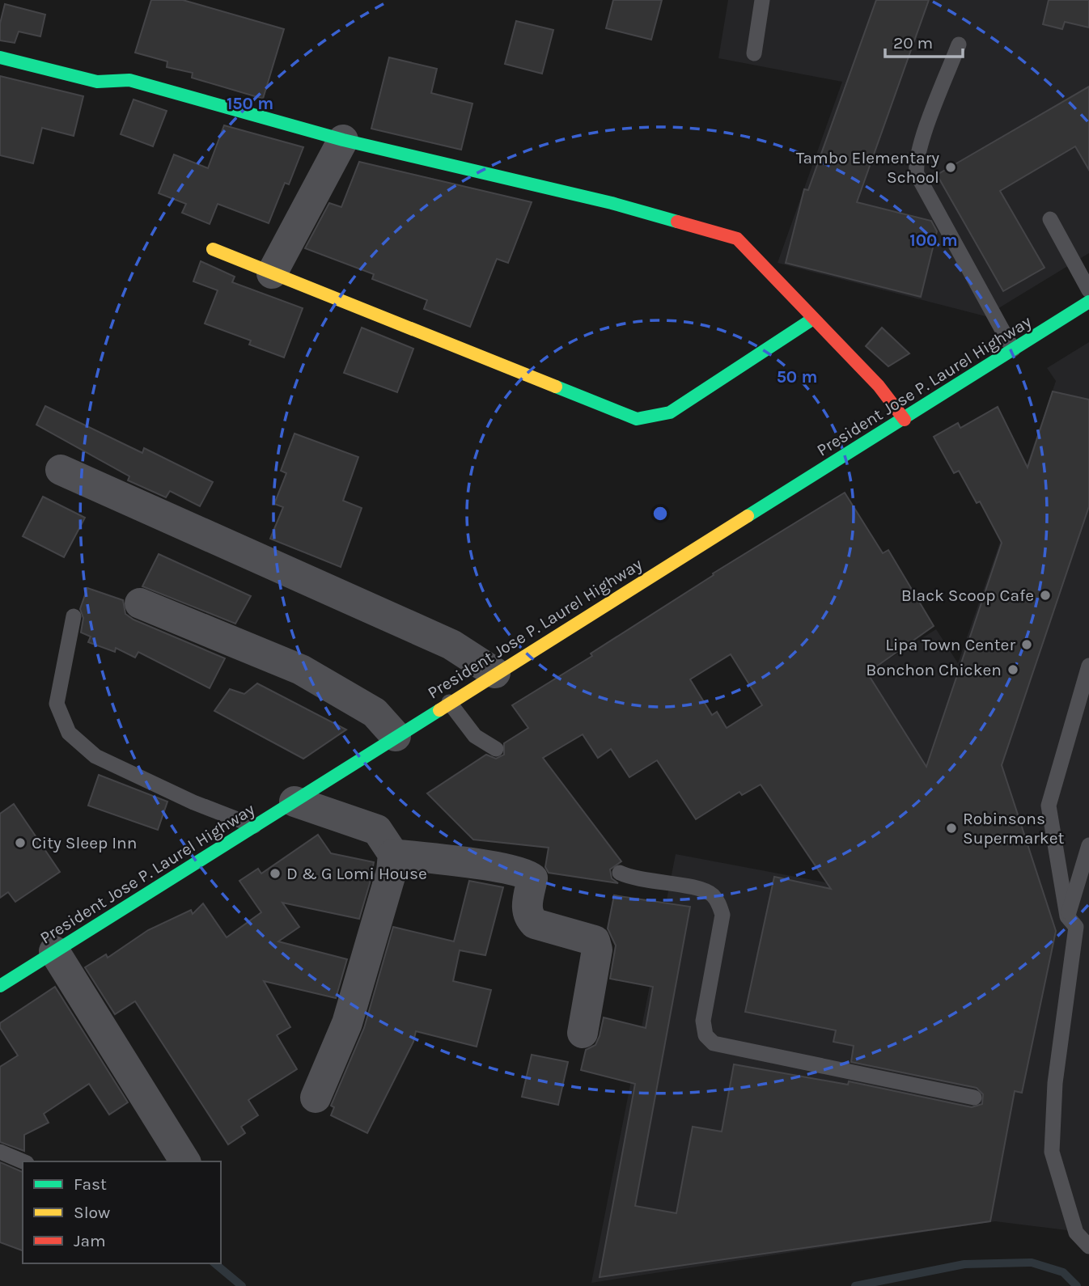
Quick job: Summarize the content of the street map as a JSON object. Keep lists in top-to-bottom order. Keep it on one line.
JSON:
{"streets":{"main road":["President Jose P. Laurel Highway"]},"places":["Tambo Elementary School","Black Scoop Cafe","Lipa Town Center","Bonchon Chicken","Robinsons Supermarket","City Sleep Inn","D & G Lomi House"],"legend":["Fast","Slow","Jam"],"scale_bar":"20 m","rings":["150 m","100 m","50 m"]}
